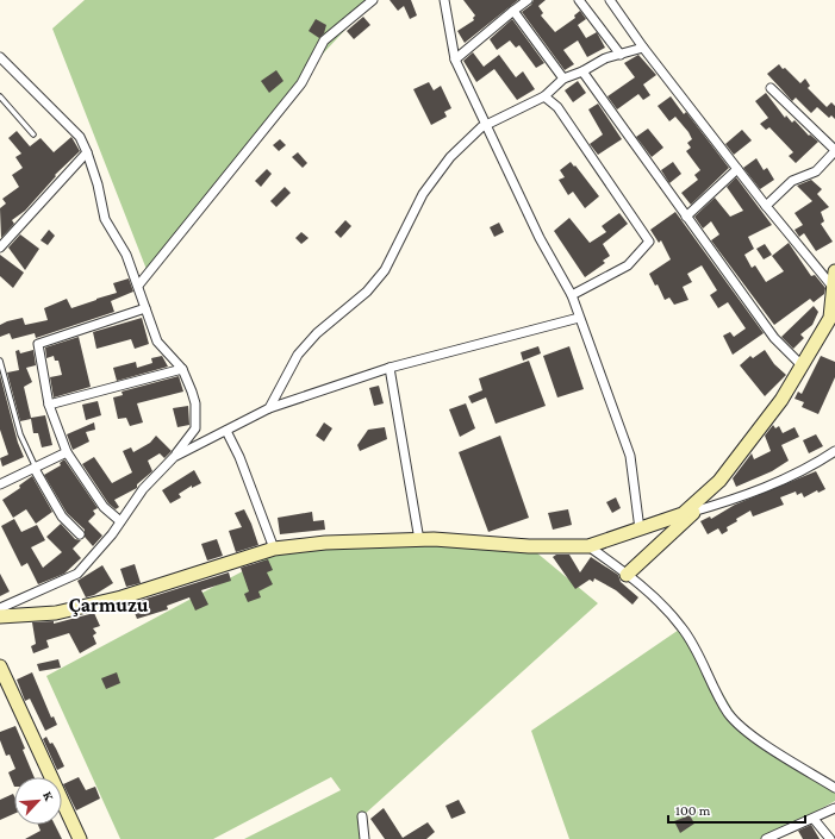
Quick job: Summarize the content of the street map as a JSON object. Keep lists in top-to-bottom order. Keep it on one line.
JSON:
{"districts":["Çarmuzu"],"scale_bar":"100 m","north":"top right"}
